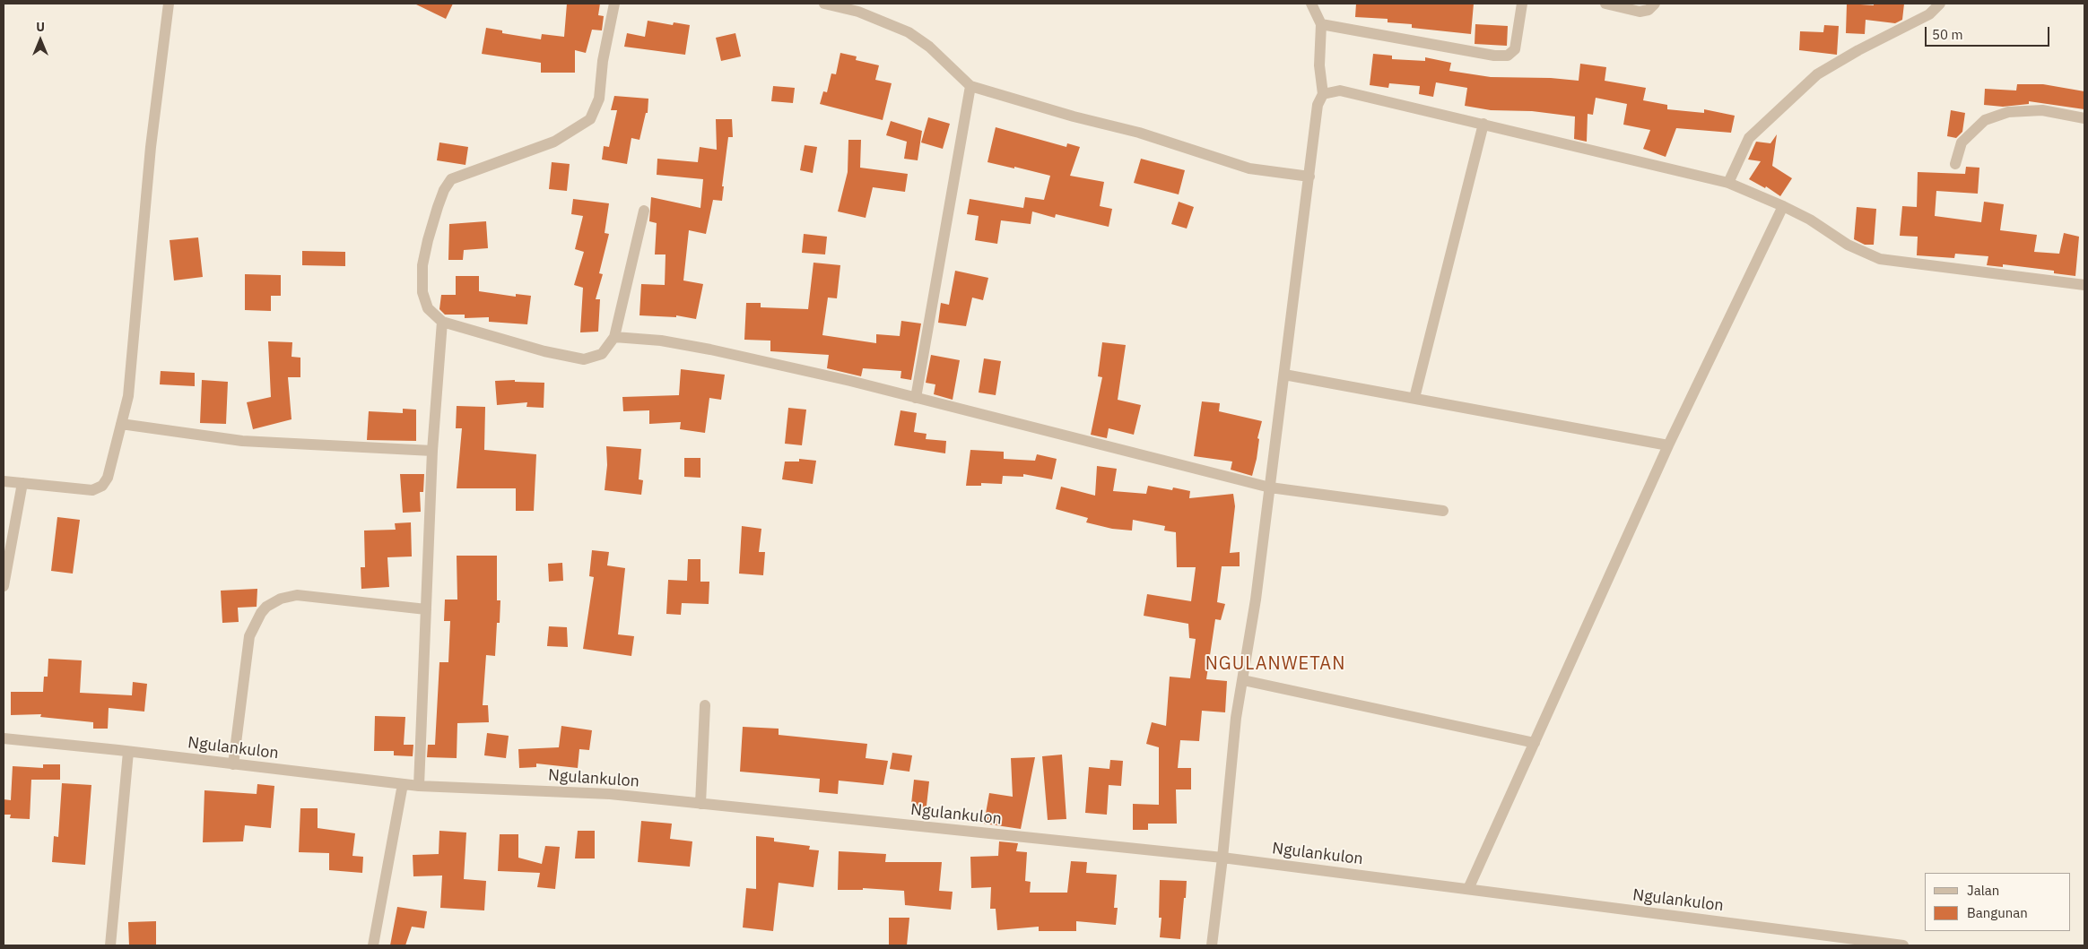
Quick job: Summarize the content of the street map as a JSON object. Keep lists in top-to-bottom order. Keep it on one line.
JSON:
{"streets":{"street":["Ngulankulon"]},"districts":["NGULANWETAN"],"legend":["Jalan","Bangunan"],"scale_bar":"50 m","north":"top"}
